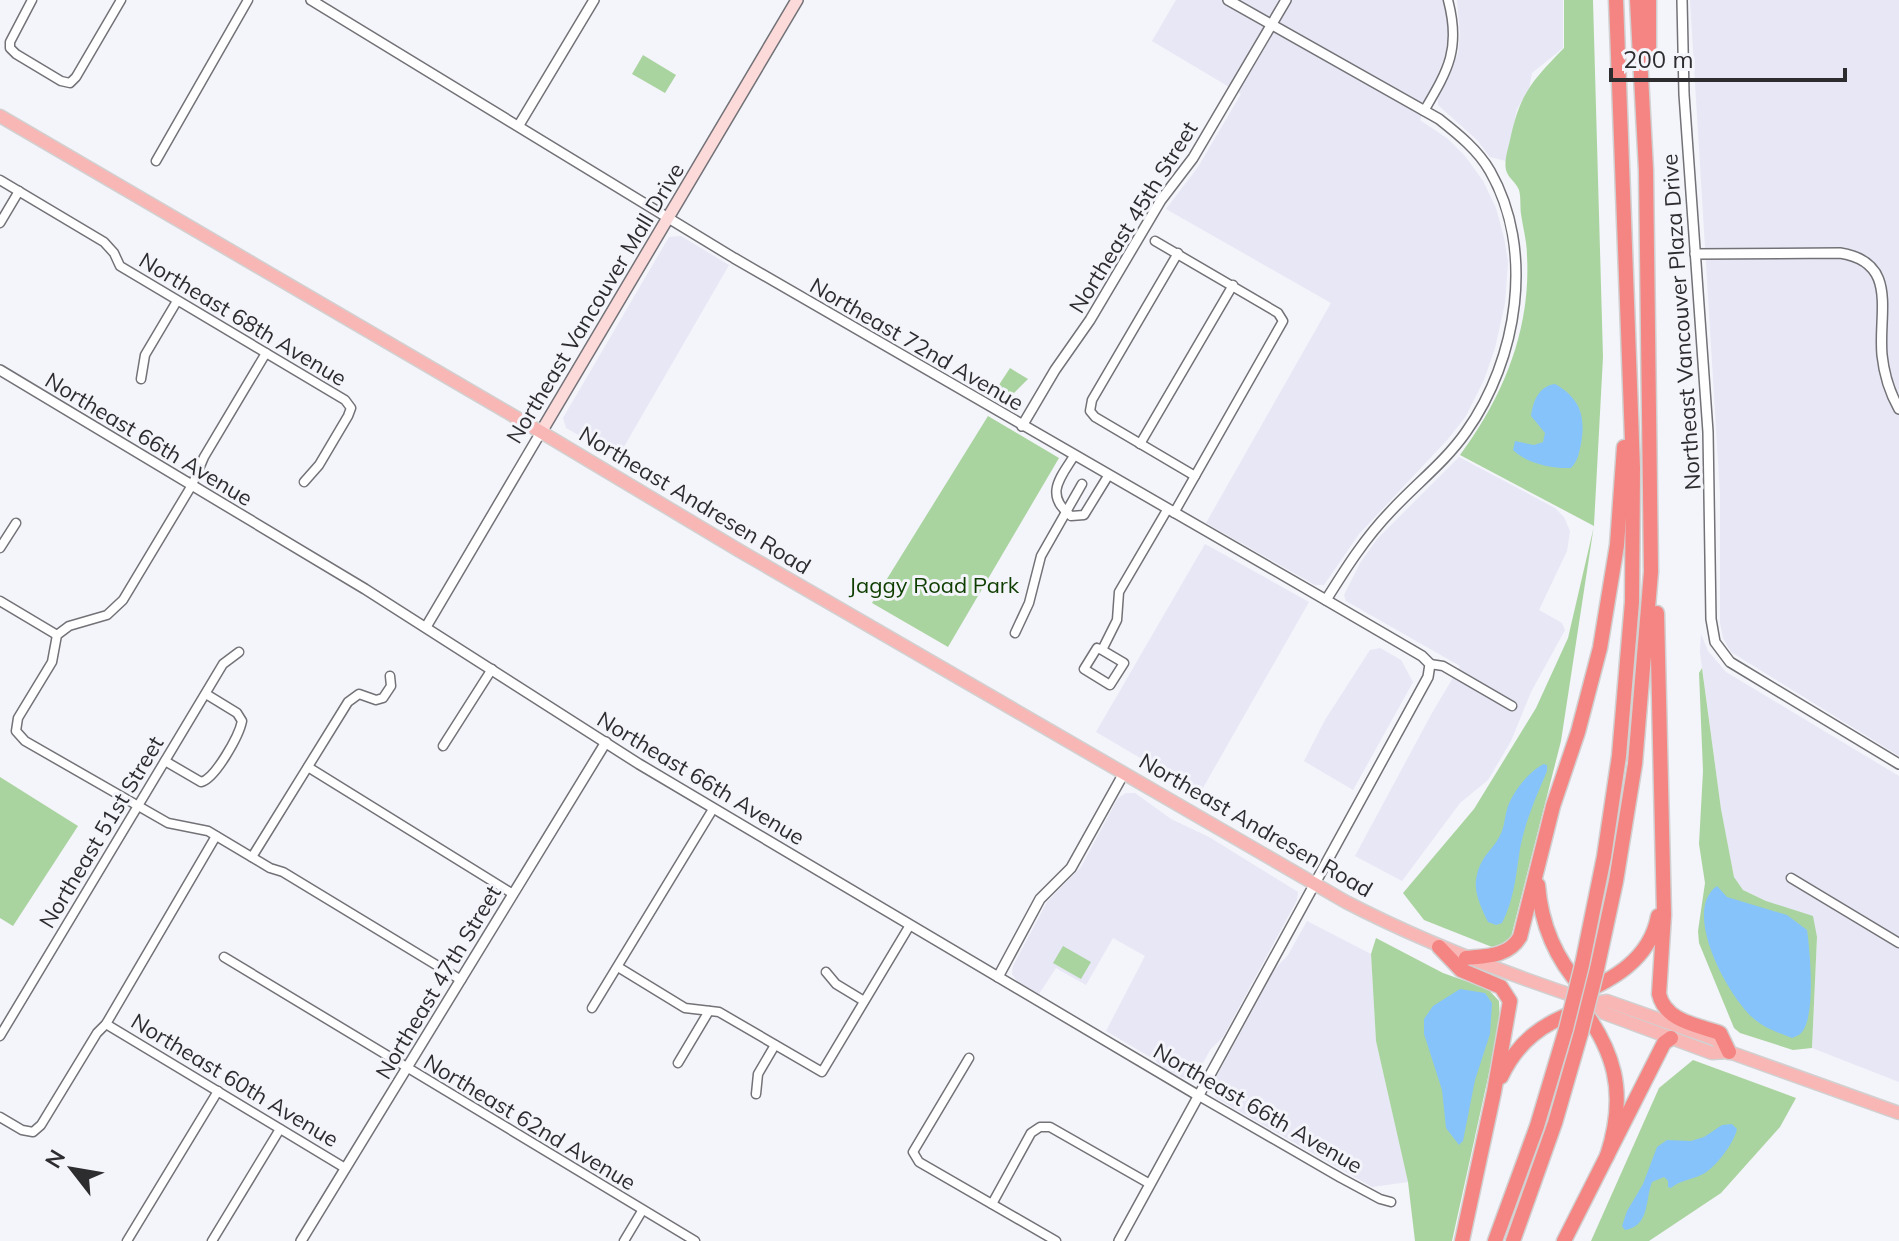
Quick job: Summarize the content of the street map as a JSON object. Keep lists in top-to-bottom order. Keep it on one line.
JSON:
{"streets":{"main road":["Northeast Vancouver Mall Drive","Northeast Andresen Road"],"street":["Northeast 45th Street","Northeast 68th Avenue","Northeast Vancouver Plaza Drive","Northeast 72nd Avenue","Northeast 66th Avenue","Northeast 51st Street","Northeast 47th Street","Northeast 60th Avenue","Northeast 62nd Avenue"]},"crossings":[["Northeast 45th Street","Northeast 72nd Avenue"],["Northeast Vancouver Mall Drive","Northeast 72nd Avenue"],["Northeast Vancouver Mall Drive","Northeast 66th Avenue"],["Northeast Vancouver Mall Drive","Northeast Andresen Road"],["Northeast 66th Avenue","Northeast 47th Street"],["Northeast 47th Street","Northeast 60th Avenue"],["Northeast 47th Street","Northeast 62nd Avenue"]],"parks":["Jaggy Road Park"],"scale_bar":"200 m","north":"top left"}
